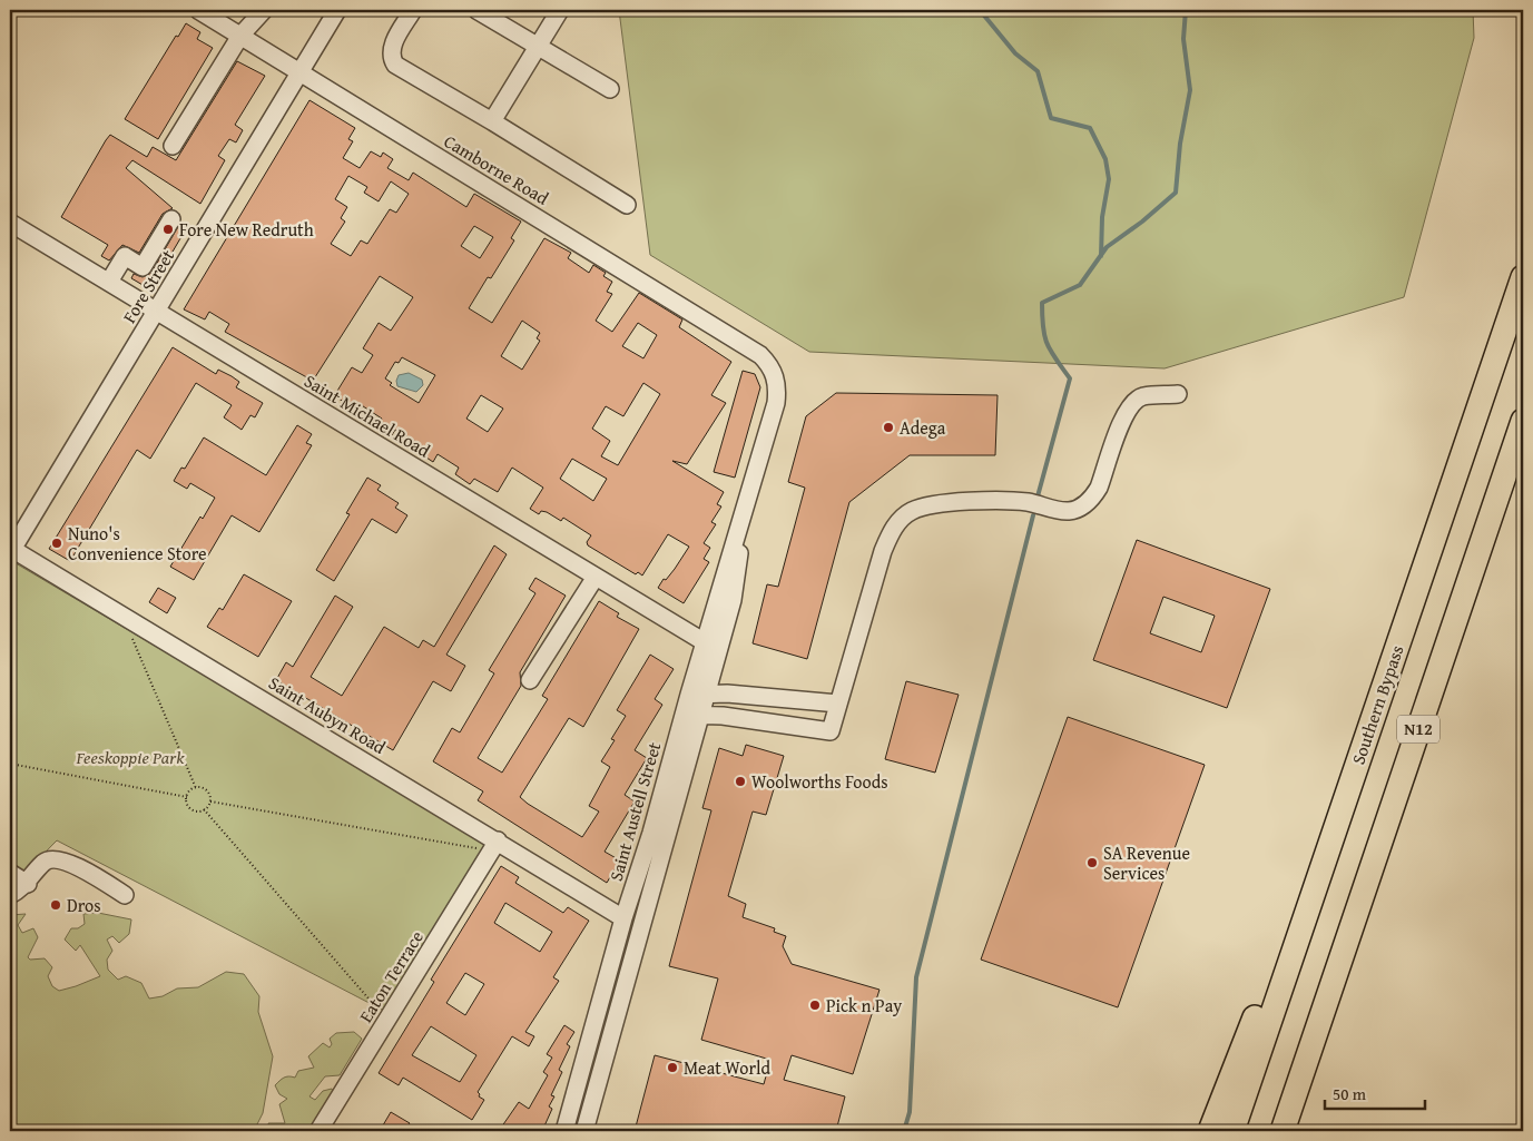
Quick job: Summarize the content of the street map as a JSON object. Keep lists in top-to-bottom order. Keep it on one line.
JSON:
{"streets":{"highway":["Southern Bypass","N12"],"street":["Camborne Road","Fore Street","Saint Michael Road","Saint Aubyn Road","Saint Austell Street","Eaton Terrace"]},"crossings":[["Camborne Road","Fore Street"],["Camborne Road","Saint Austell Street"],["Fore Street","Saint Michael Road"],["Fore Street","Saint Aubyn Road"],["Saint Michael Road","Saint Austell Street"],["Saint Aubyn Road","Saint Austell Street"],["Saint Aubyn Road","Eaton Terrace"]],"parks":["Feeskoppie Park"],"places":["Fore New Redruth","Adega","Nuno's Convenience Store","Woolworths Foods","SA Revenue Services","Dros","Pick n Pay","Meat World"],"scale_bar":"50 m"}
